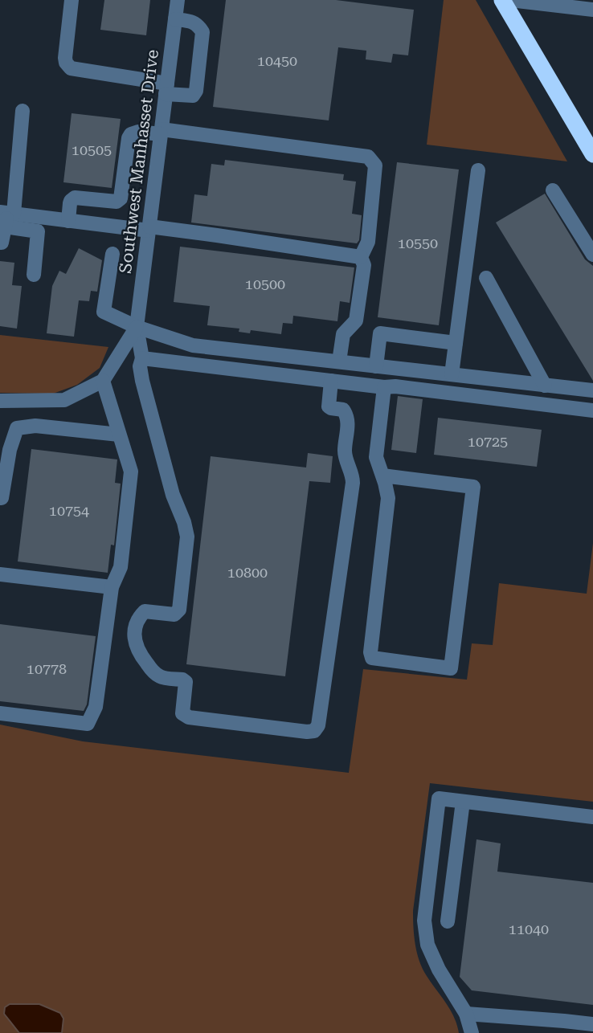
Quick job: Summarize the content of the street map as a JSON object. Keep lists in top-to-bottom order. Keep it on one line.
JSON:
{"streets":{"street":["Southwest Manhasset Drive"]},"house_numbers":["10450","10505","10550","10500","10725","10754","10800","10778","11040"]}
